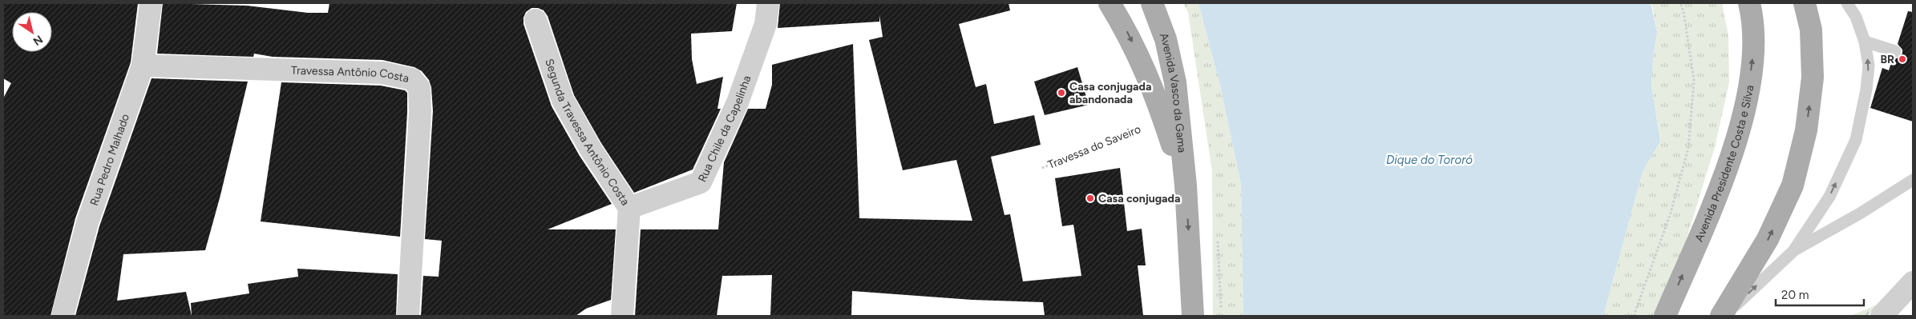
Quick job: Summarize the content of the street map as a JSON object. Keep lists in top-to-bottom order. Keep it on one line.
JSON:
{"streets":{"main road":["Avenida Vasco da Gama","Avenida Presidente Costa e Silva"],"street":["Travessa Antônio Costa","Rua Chile da Capelinha","Segunda Travessa Antônio Costa","Rua Pedro Malhado"],"path":["Travessa do Saveiro"]},"crossings":[["Travessa Antônio Costa","Rua Pedro Malhado"],["Rua Chile da Capelinha","Segunda Travessa Antônio Costa"]],"water":["Dique do Tororó"],"places":["BR","Casa conjugada abandonada","Casa conjugada"],"scale_bar":"20 m","north":"bottom right"}
